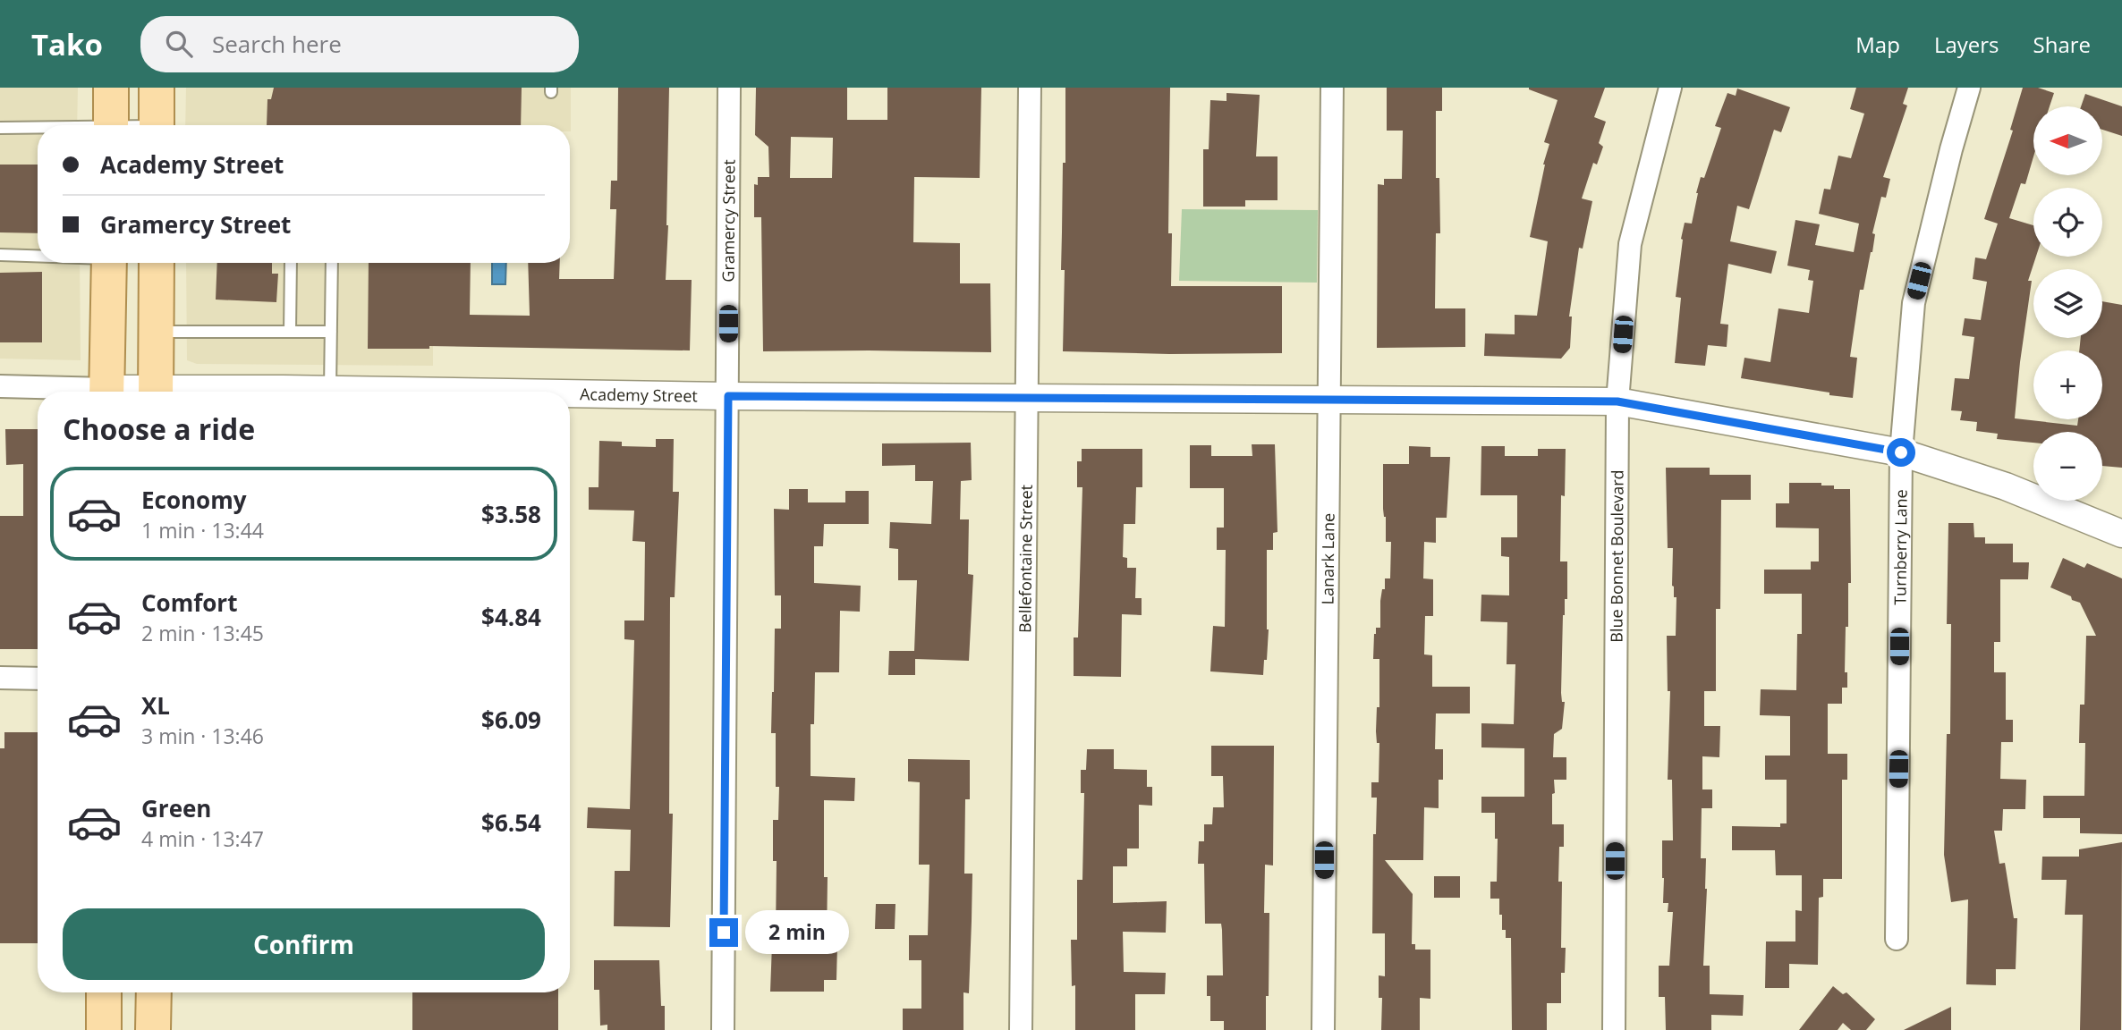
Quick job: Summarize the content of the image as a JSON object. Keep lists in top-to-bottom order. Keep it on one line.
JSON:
{"streets":{"street":["Gramercy Street","Academy Street","Turnberry Lane","Blue Bonnet Boulevard","Bellefontaine Street","Lanark Lane"]},"crossings":[["Gramercy Street","Academy Street"],["Academy Street","Turnberry Lane"],["Academy Street","Blue Bonnet Boulevard"],["Academy Street","Bellefontaine Street"],["Academy Street","Lanark Lane"]],"north":"left","page":{"header":"Tako","search":"Search here","nav":["Map","Layers","Share"],"map_buttons":["+","−"],"banner":["Academy Street","Gramercy Street"],"heading":"Choose a ride","list":[{"name":"Economy","note":"1 min · 13:44","value":"$3.58"},{"name":"Comfort","note":"2 min · 13:45","value":"$4.84"},{"name":"XL","note":"3 min · 13:46","value":"$6.09"},{"name":"Green","note":"4 min · 13:47","value":"$6.54"}],"buttons":"Confirm","bubble":"2 min"}}
